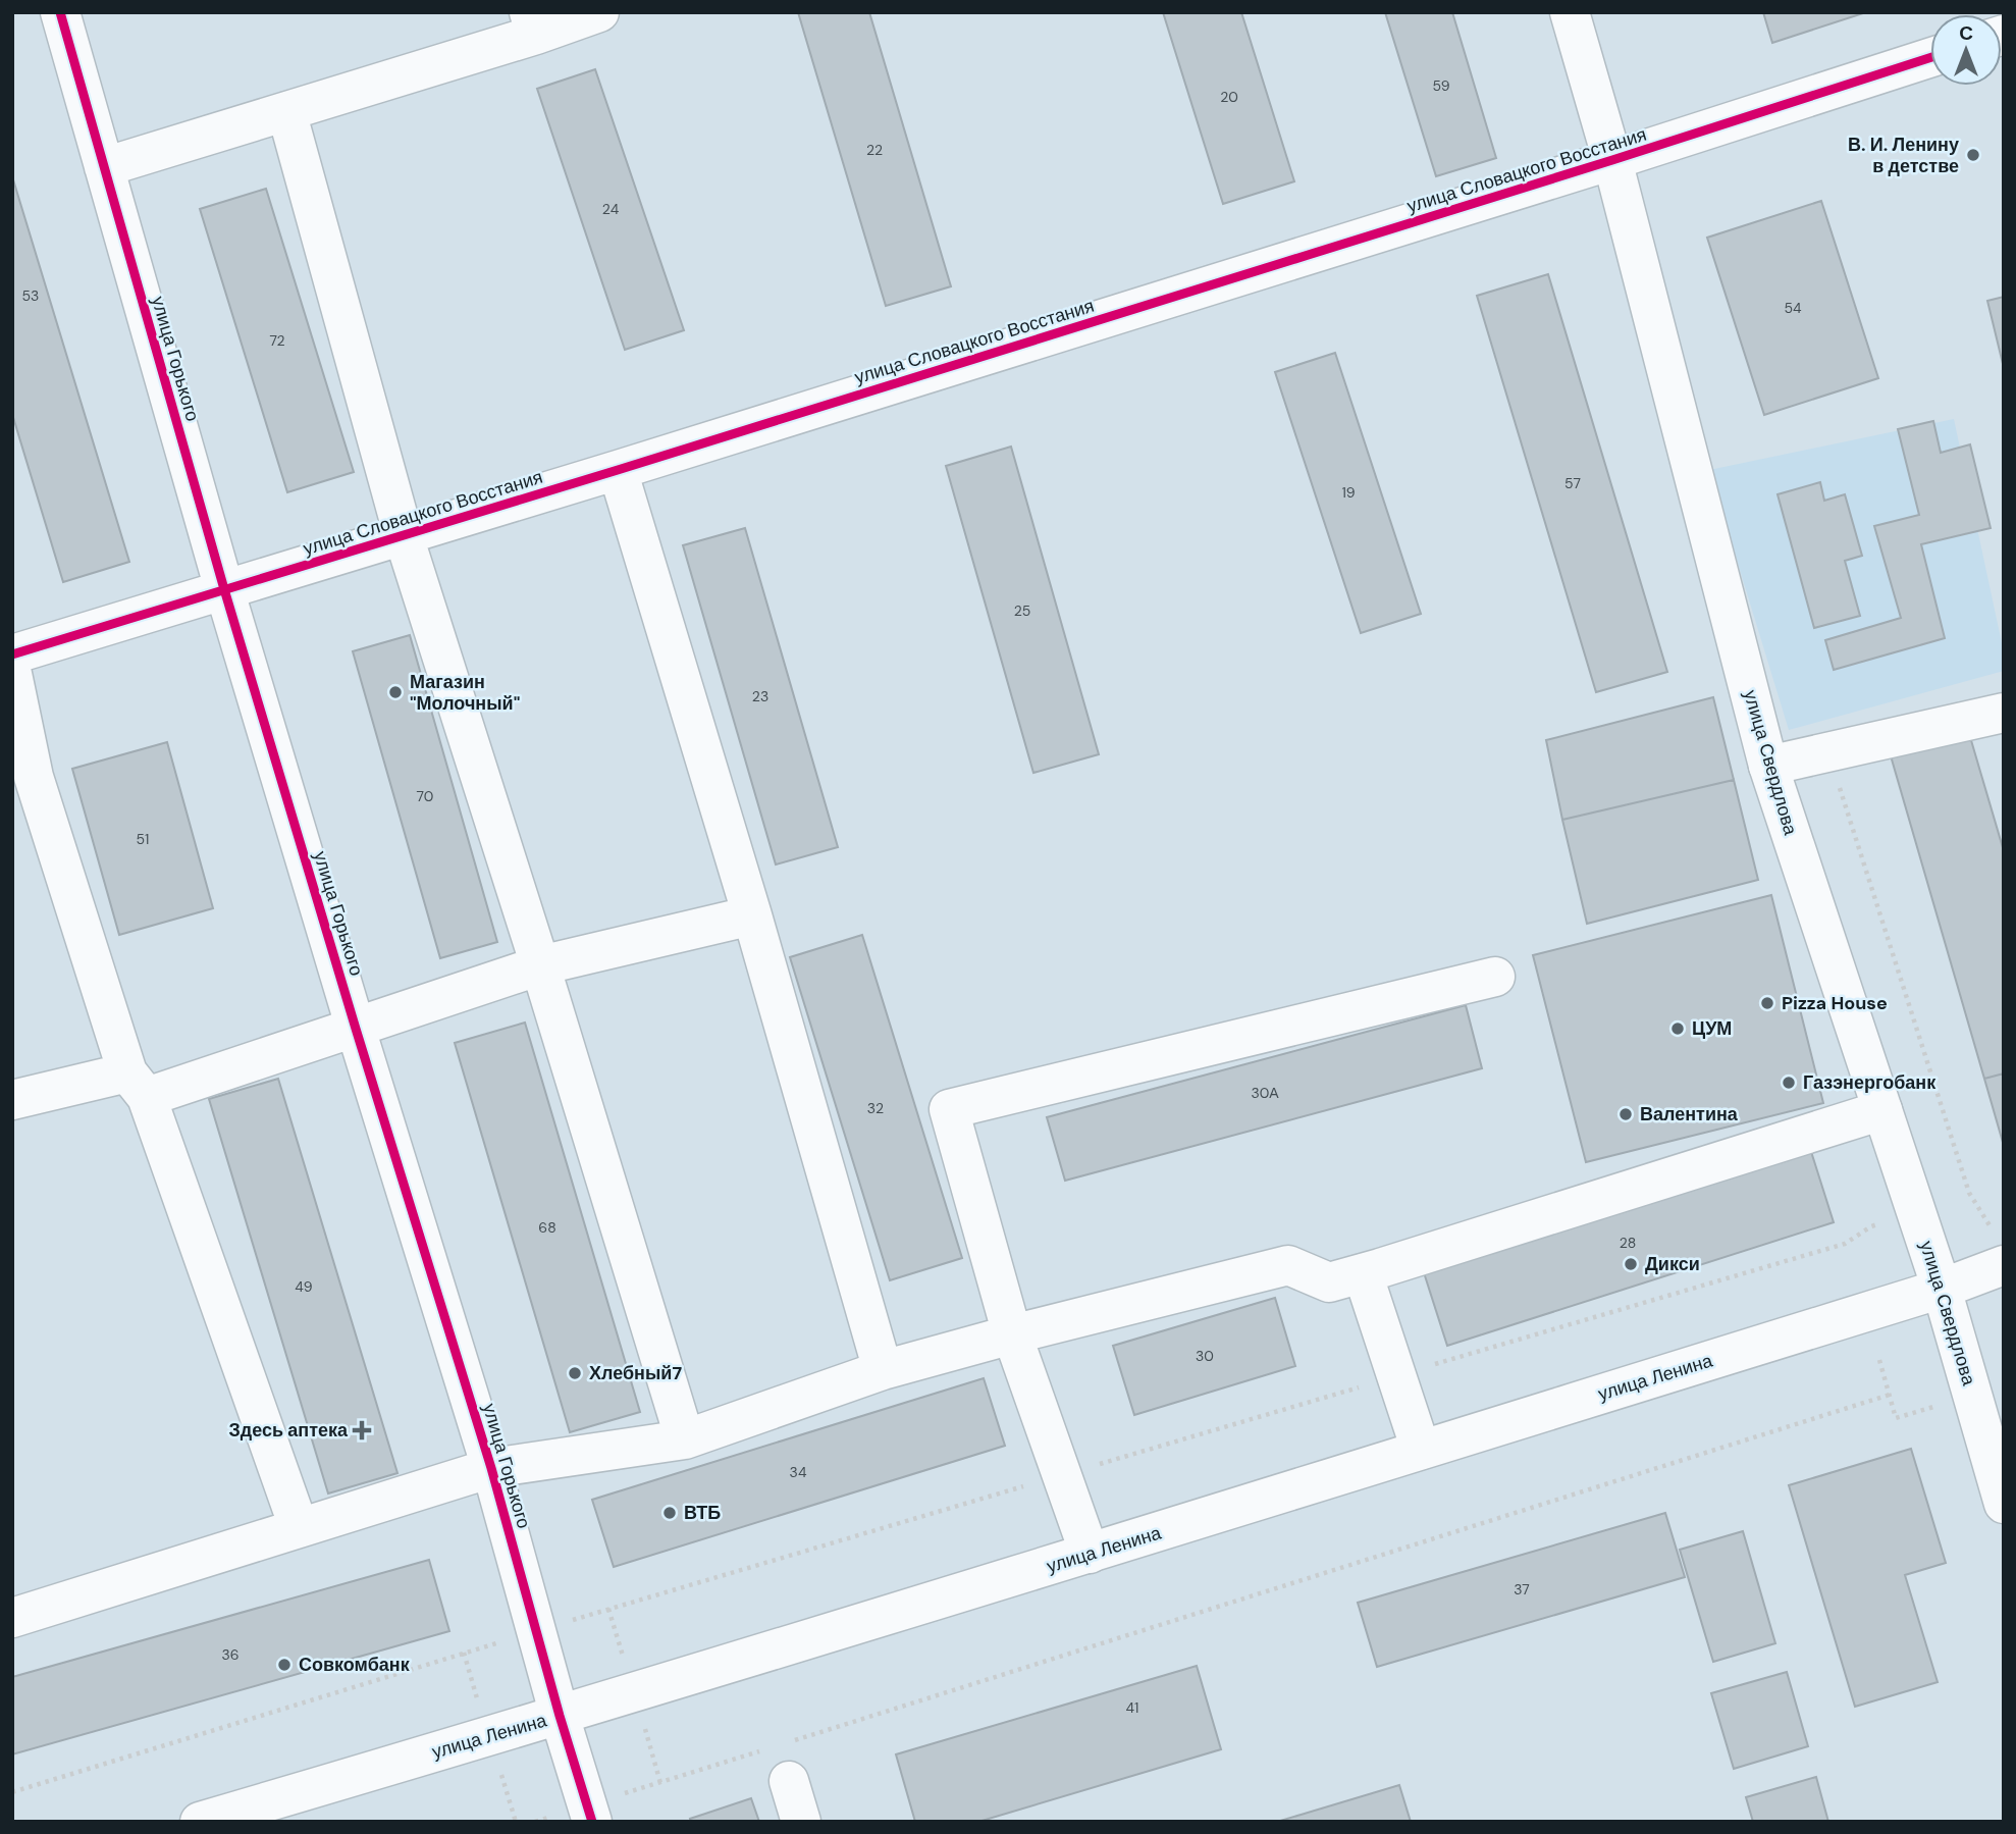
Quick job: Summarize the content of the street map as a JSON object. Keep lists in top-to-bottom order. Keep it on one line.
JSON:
{"streets":{"street":["улица Словацкого Восстания","улица Горького","улица Свердлова","улица Ленина"]},"crossings":[["улица Словацкого Восстания","улица Горького"],["улица Словацкого Восстания","улица Свердлова"],["улица Горького","улица Ленина"],["улица Свердлова","улица Ленина"]],"places":{"other":["В. И. Ленину в детстве","Магазин \"Молочный\"","Pizza House","ЦУМ","Газэнергобанк","Валентина","Дикси","Хлебный7","ВТБ","Совкомбанк"],"health":["Здесь аптека"]},"house_numbers":["59","20","22","24","53","54","72","57","19","25","23","70","51","30А","32","68","28","49","30","34","37","36","41"],"north":"top"}
